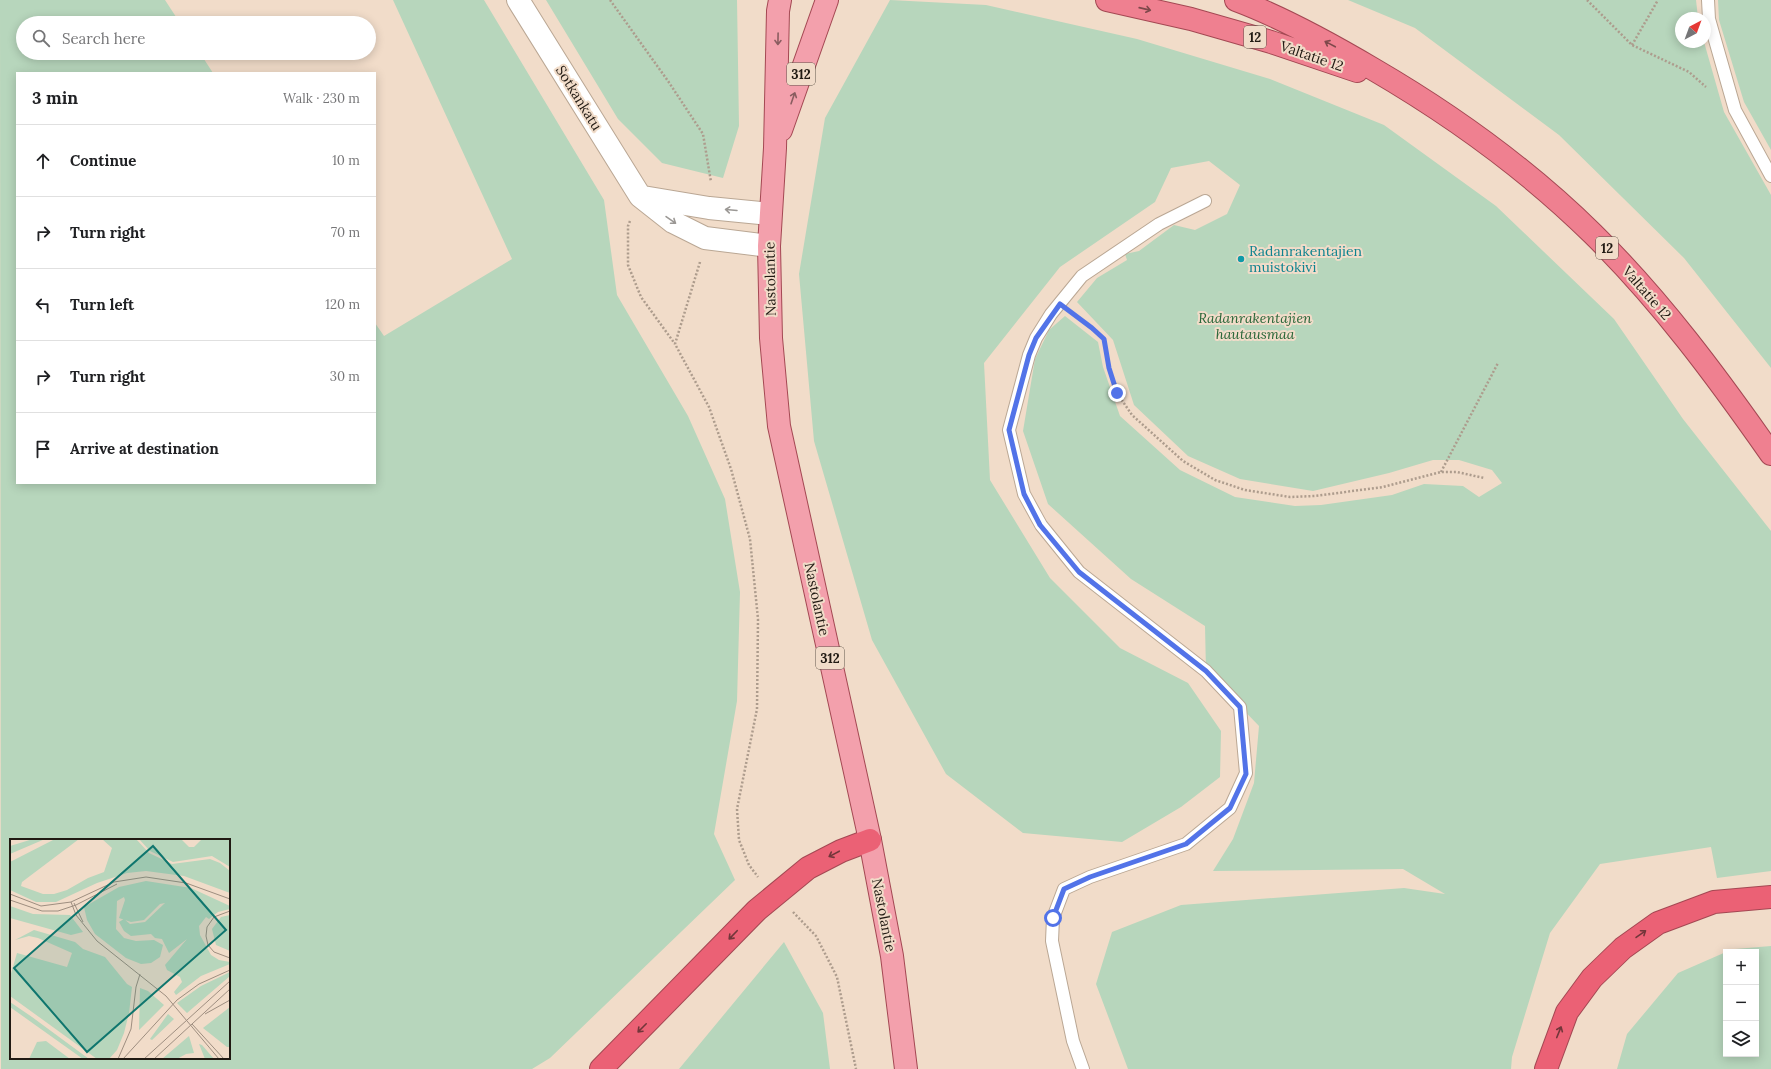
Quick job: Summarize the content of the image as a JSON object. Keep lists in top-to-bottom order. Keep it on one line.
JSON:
{"streets":{"highway":["12","Valtatie 12"],"main road":["312","Nastolantie"],"street":["Sotkankatu"]},"crossings":[["Sotkankatu","Nastolantie"]],"parks":["Radanrakentajien hautausmaa"],"places":["Radanrakentajien muistokivi"],"north":"top right","page":{"search":"Search here","heading":["3 min","Walk · 230 m"],"list":[["Continue","10 m"],["Turn right","70 m"],["Turn left","120 m"],["Turn right","30 m"],"Arrive at destination"],"map_buttons":["+","−"]}}
